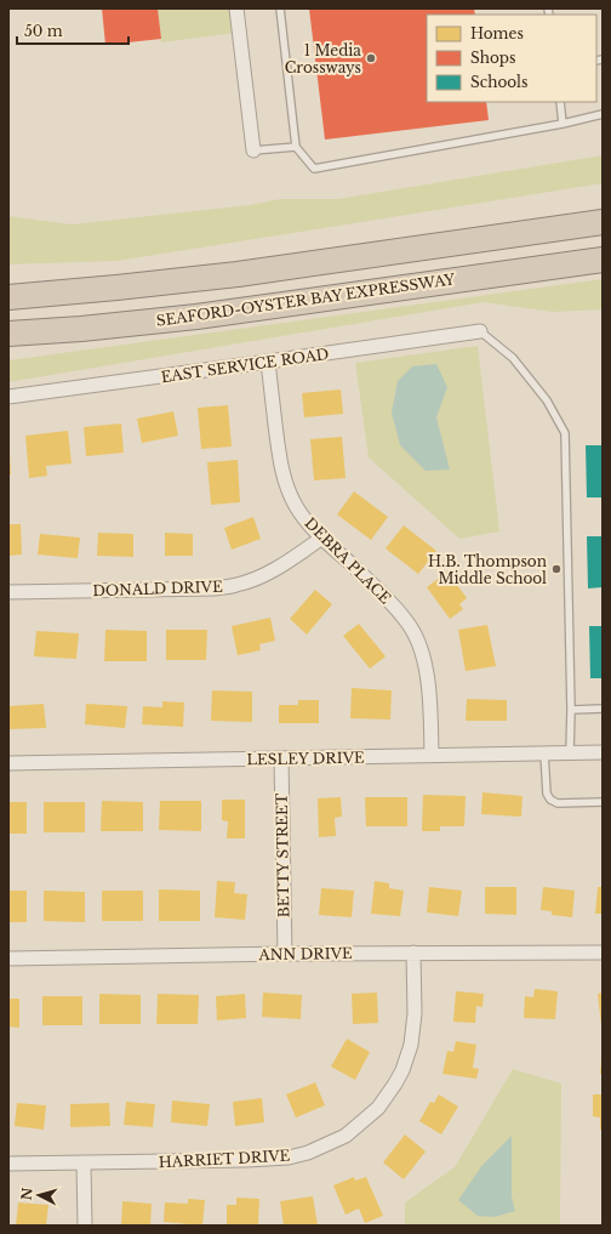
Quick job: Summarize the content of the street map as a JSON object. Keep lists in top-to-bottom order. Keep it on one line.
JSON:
{"streets":{"highway":["SEAFORD-OYSTER BAY EXPRESSWAY"],"street":["EAST SERVICE ROAD","DEBRA PLACE","DONALD DRIVE","LESLEY DRIVE","BETTY STREET","ANN DRIVE","HARRIET DRIVE"]},"crossings":[["EAST SERVICE ROAD","DEBRA PLACE"],["DEBRA PLACE","DONALD DRIVE"],["DEBRA PLACE","LESLEY DRIVE"],["LESLEY DRIVE","BETTY STREET"],["BETTY STREET","ANN DRIVE"],["ANN DRIVE","HARRIET DRIVE"]],"places":["1 Media Crossways","H.B. Thompson Middle School"],"legend":["Homes","Shops","Schools"],"scale_bar":"50 m","north":"left"}
